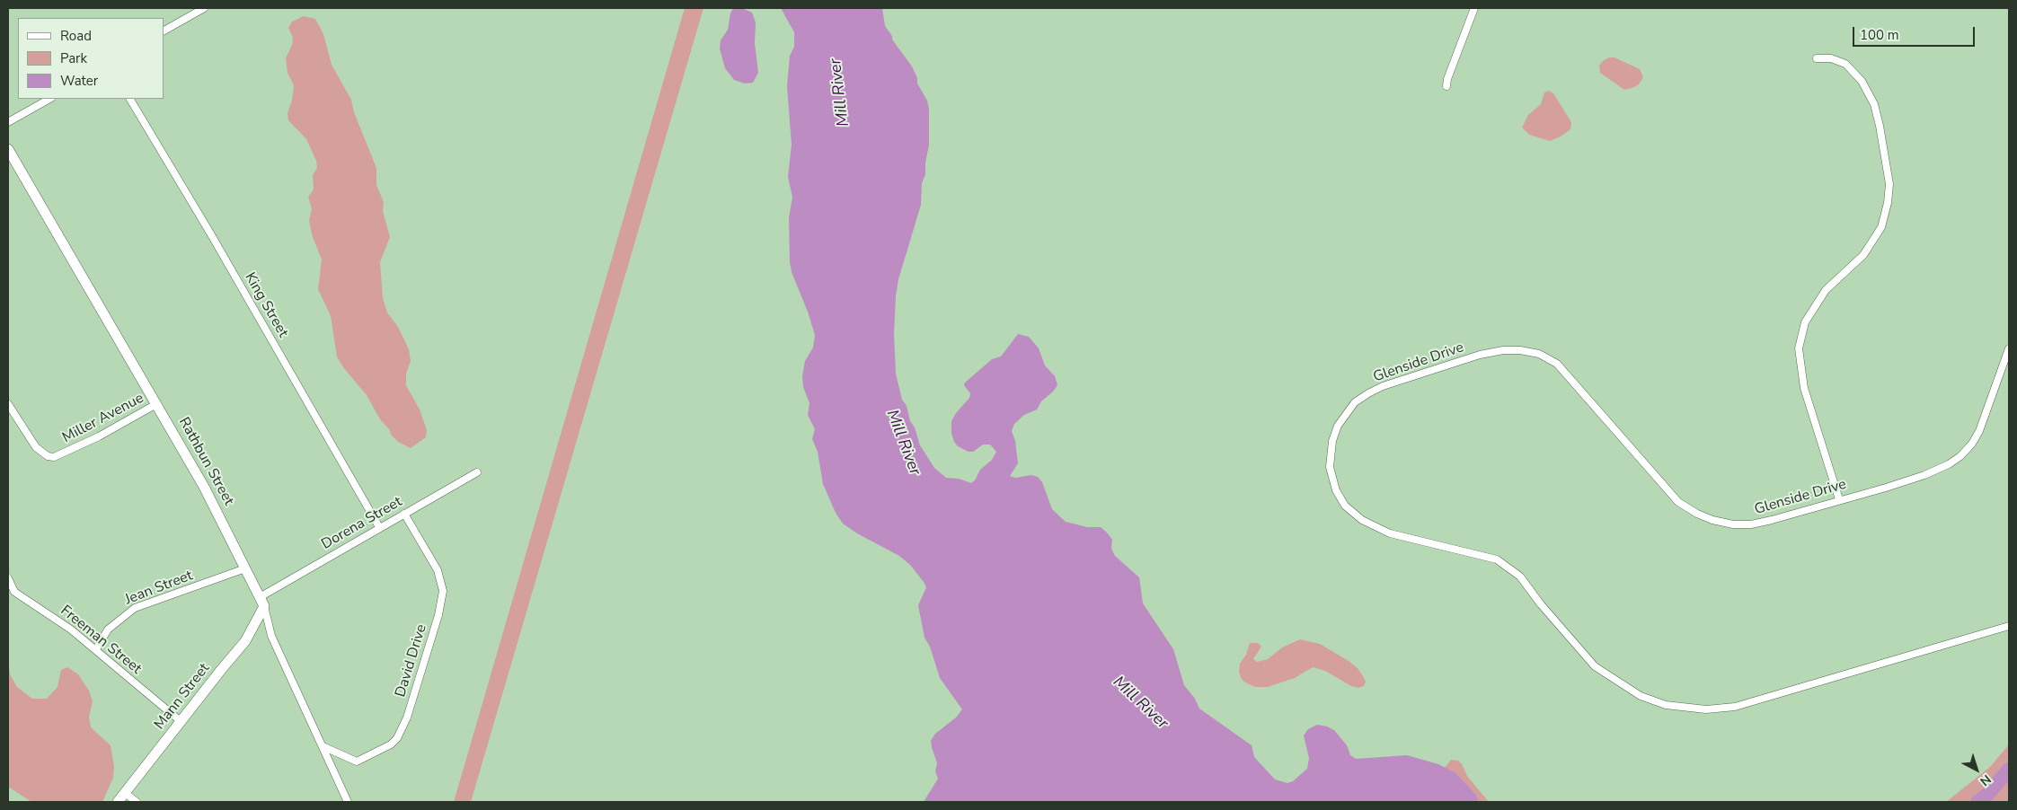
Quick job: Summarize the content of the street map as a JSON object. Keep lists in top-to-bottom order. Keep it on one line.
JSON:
{"streets":{"street":["King Street","Glenside Drive","Miller Avenue","Rathbun Street","Dorena Street","Jean Street","Freeman Street","David Drive","Mann Street"]},"crossings":[["King Street","Dorena Street"],["Miller Avenue","Rathbun Street"],["Rathbun Street","Dorena Street"],["Rathbun Street","Jean Street"],["Rathbun Street","David Drive"],["Rathbun Street","Mann Street"],["Dorena Street","David Drive"],["Dorena Street","Mann Street"],["Jean Street","Freeman Street"],["Freeman Street","Mann Street"]],"water":["Mill River"],"legend":["Road","Park","Water"],"scale_bar":"100 m","north":"bottom right"}
